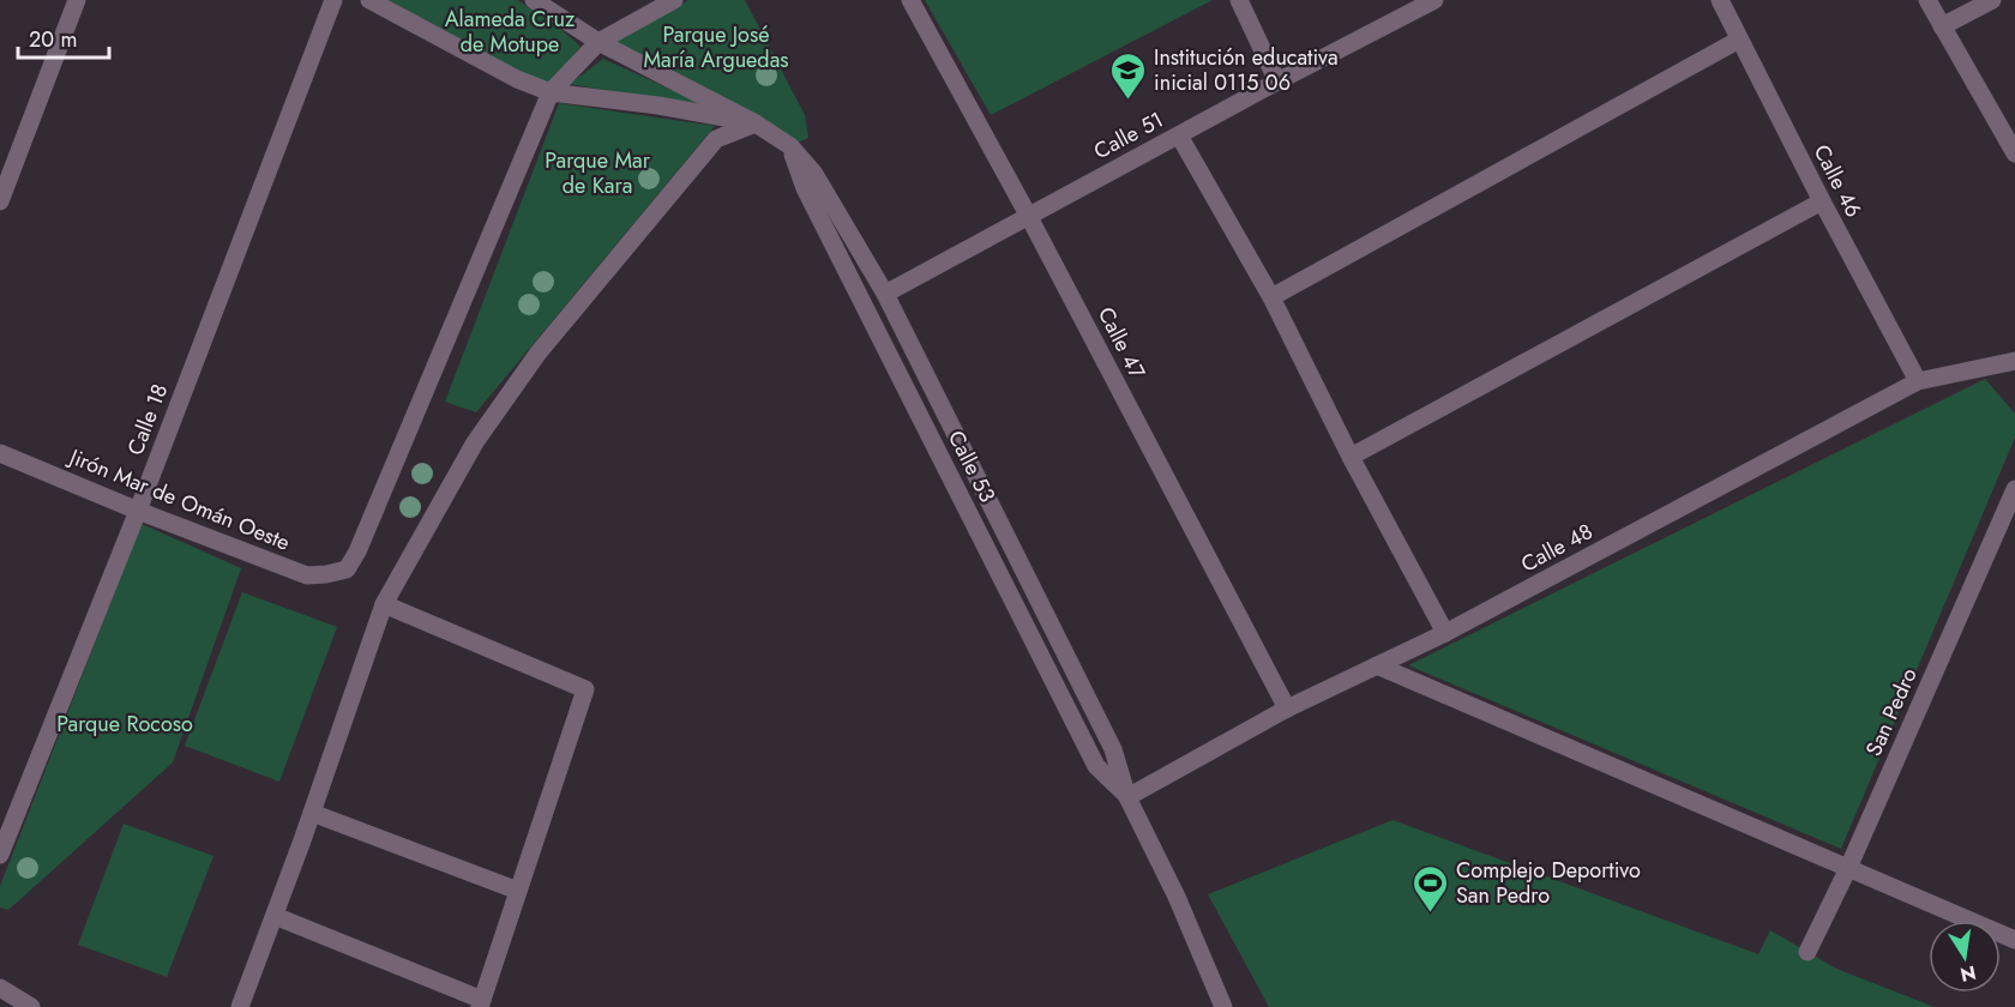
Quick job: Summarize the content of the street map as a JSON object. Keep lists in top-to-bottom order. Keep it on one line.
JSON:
{"streets":{"street":["Calle 51","Calle 46","Calle 47","Calle 18","Calle 53","Jirón Mar de Omán Oeste","Calle 48","San Pedro"]},"crossings":[["Calle 51","Calle 47"],["Calle 51","Calle 53"],["Calle 46","Calle 48"],["Calle 47","Calle 48"],["Calle 18","Jirón Mar de Omán Oeste"],["Calle 53","Jirón Mar de Omán Oeste"],["Calle 53","Calle 48"]],"parks":["Alameda Cruz de Motupe","Parque José María Arguedas","Parque Mar de Kara","Parque Rocoso"],"places":{"school or university":["Institución educativa inicial 0115 06"],"sports":["Complejo Deportivo San Pedro"]},"scale_bar":"20 m","north":"bottom"}
